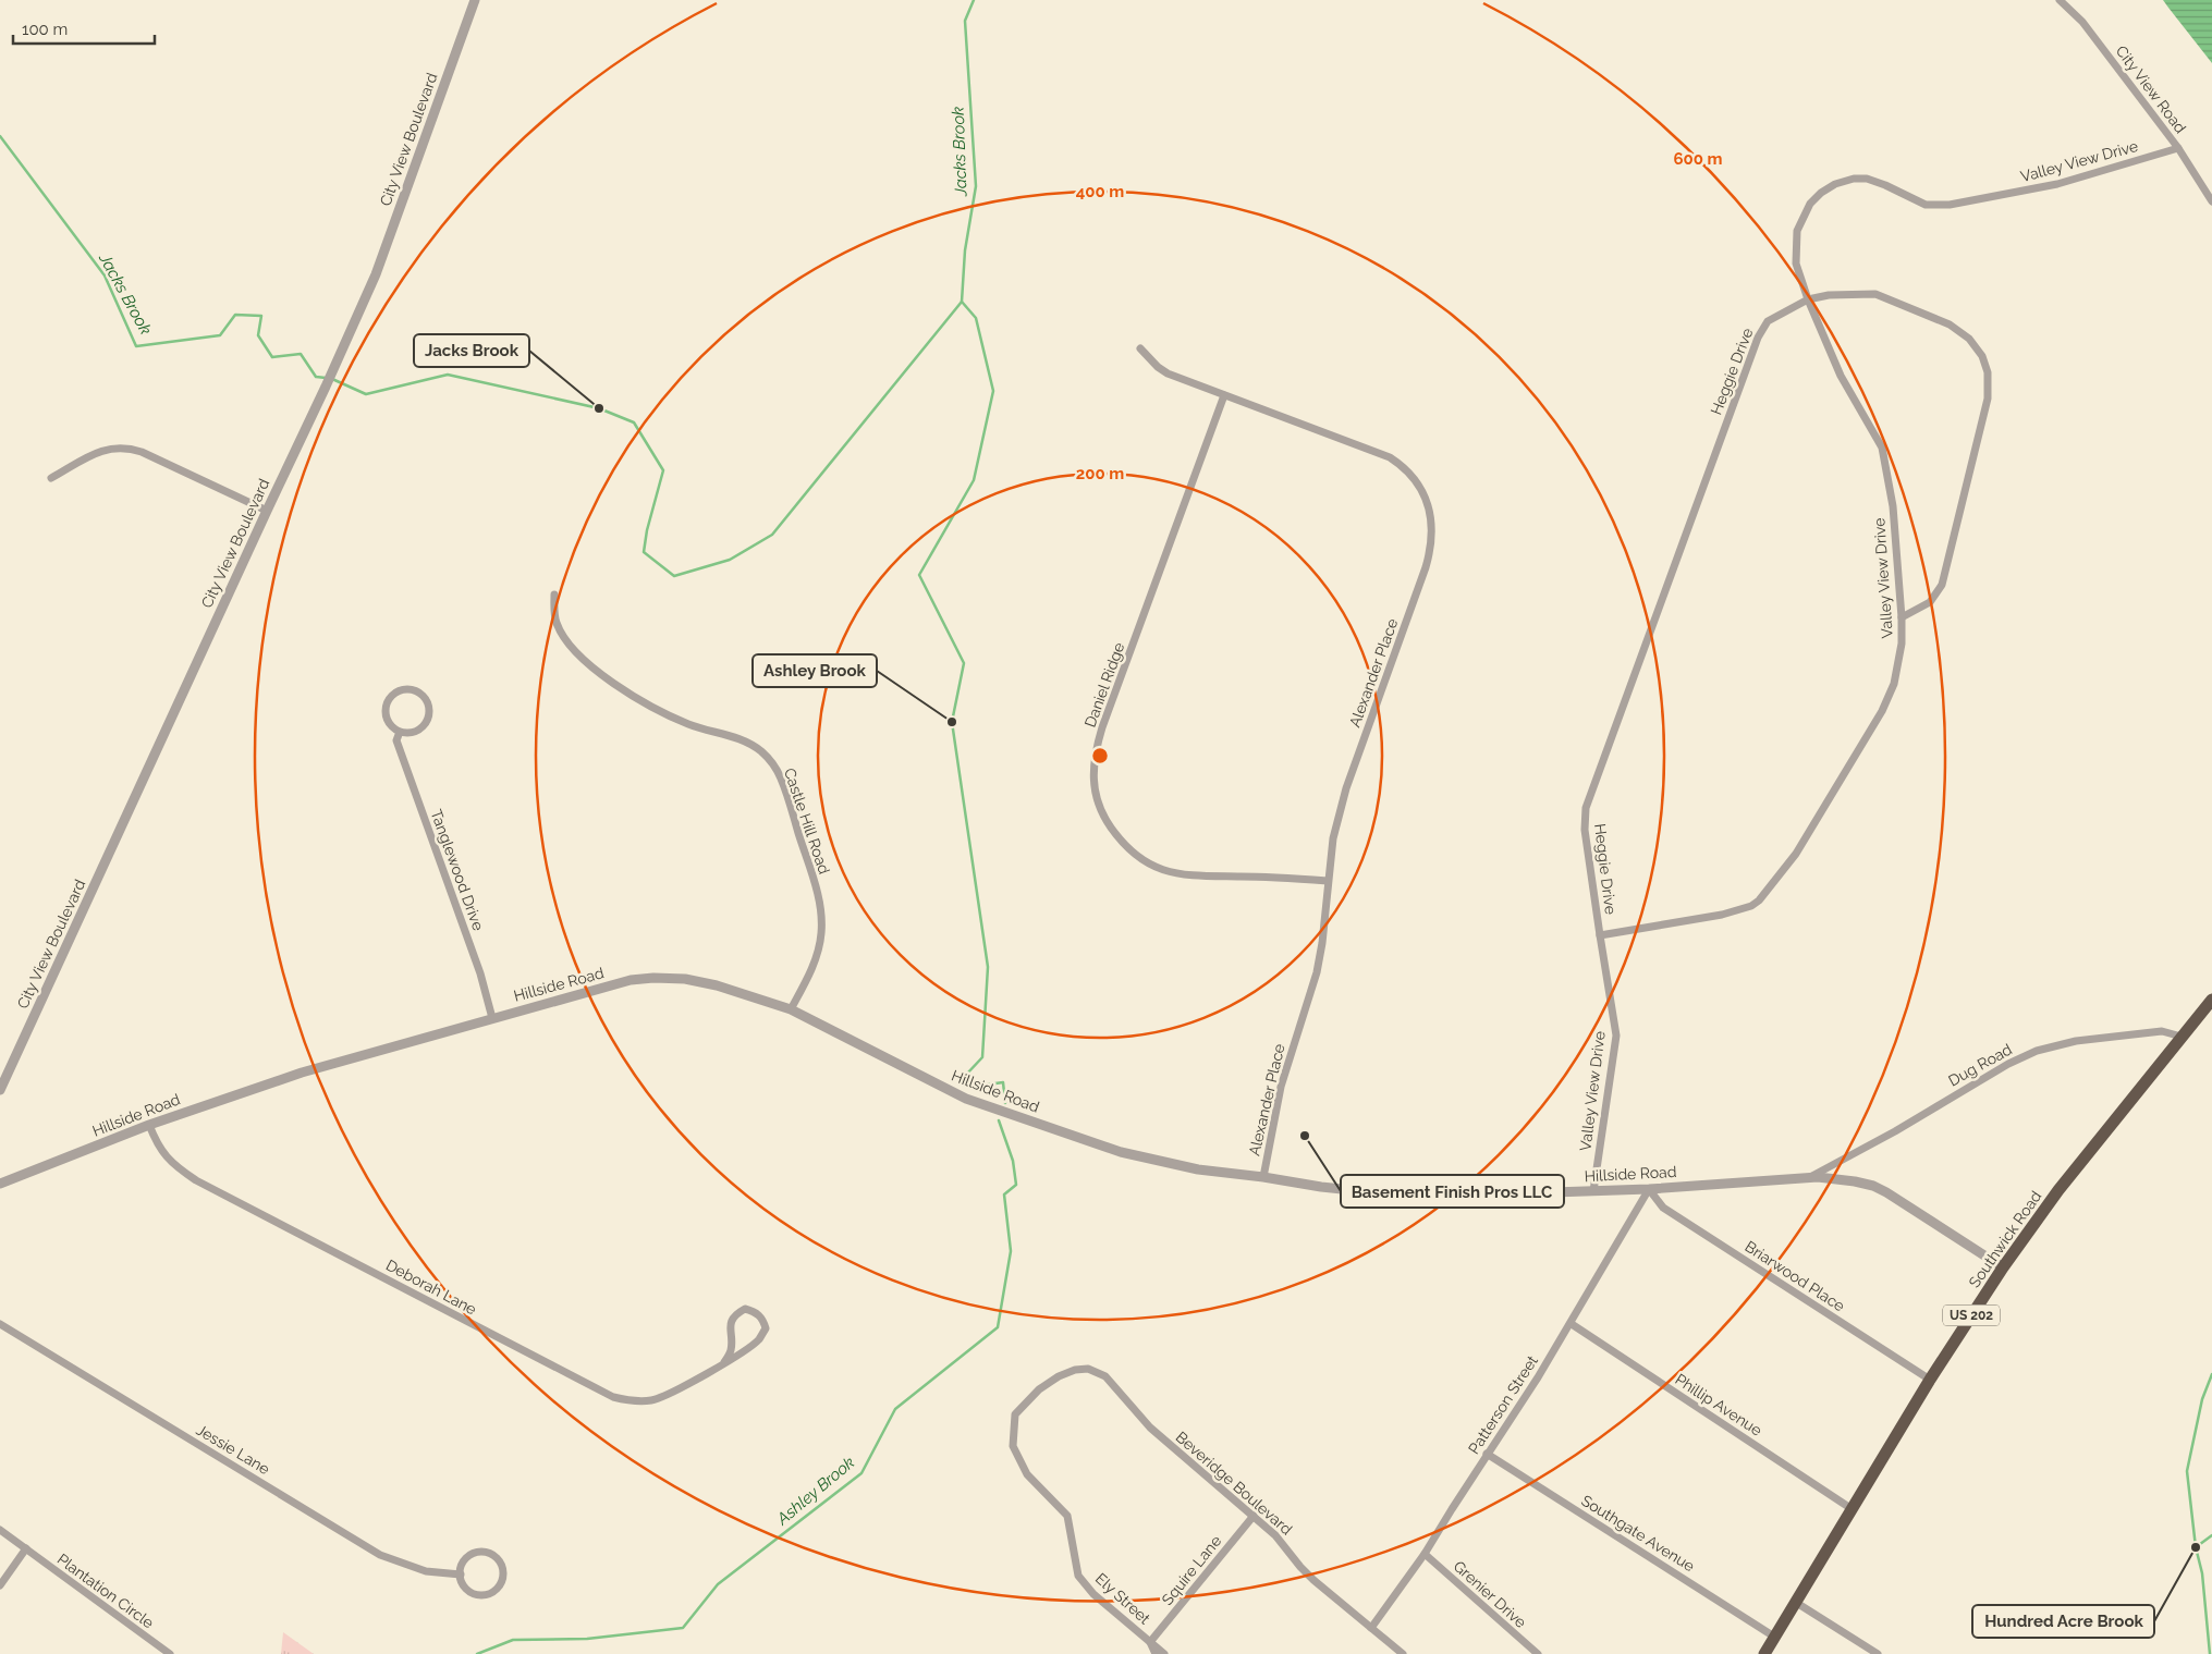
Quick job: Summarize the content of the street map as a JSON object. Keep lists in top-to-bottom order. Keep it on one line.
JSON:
{"streets":{"highway":["Southwick Road","US 202"],"street":["City View Road","City View Boulevard","Valley View Drive","Heggie Drive","Alexander Place","Daniel Ridge","Castle Hill Road","Tanglewood Drive","Hillside Road","Dug Road","Briarwood Place","Deborah Lane","Patterson Street","Phillip Avenue","Jessie Lane","Beveridge Boulevard","Southgate Avenue","Squire Lane","Plantation Circle","Grenier Drive","Ely Street"]},"crossings":[["City View Road","Valley View Drive"],["Valley View Drive","Heggie Drive"],["Valley View Drive","Hillside Road"],["Alexander Place","Daniel Ridge"],["Alexander Place","Hillside Road"],["Castle Hill Road","Hillside Road"],["Tanglewood Drive","Hillside Road"],["Hillside Road","Dug Road"],["Hillside Road","Southwick Road"],["Hillside Road","Briarwood Place"],["Hillside Road","Deborah Lane"],["Hillside Road","Patterson Street"],["Dug Road","Southwick Road"],["Southwick Road","Briarwood Place"],["Southwick Road","Phillip Avenue"],["Southwick Road","Southgate Avenue"],["Briarwood Place","Patterson Street"],["Patterson Street","Phillip Avenue"],["Patterson Street","Beveridge Boulevard"],["Patterson Street","Southgate Avenue"],["Patterson Street","Grenier Drive"],["Beveridge Boulevard","Squire Lane"],["Beveridge Boulevard","Ely Street"],["Squire Lane","Ely Street"]],"water":["Jacks Brook","Ashley Brook"],"places":["Jacks Brook","Ashley Brook","Basement Finish Pros LLC","Hundred Acre Brook"],"scale_bar":"100 m","rings":["600 m","400 m","200 m"]}
